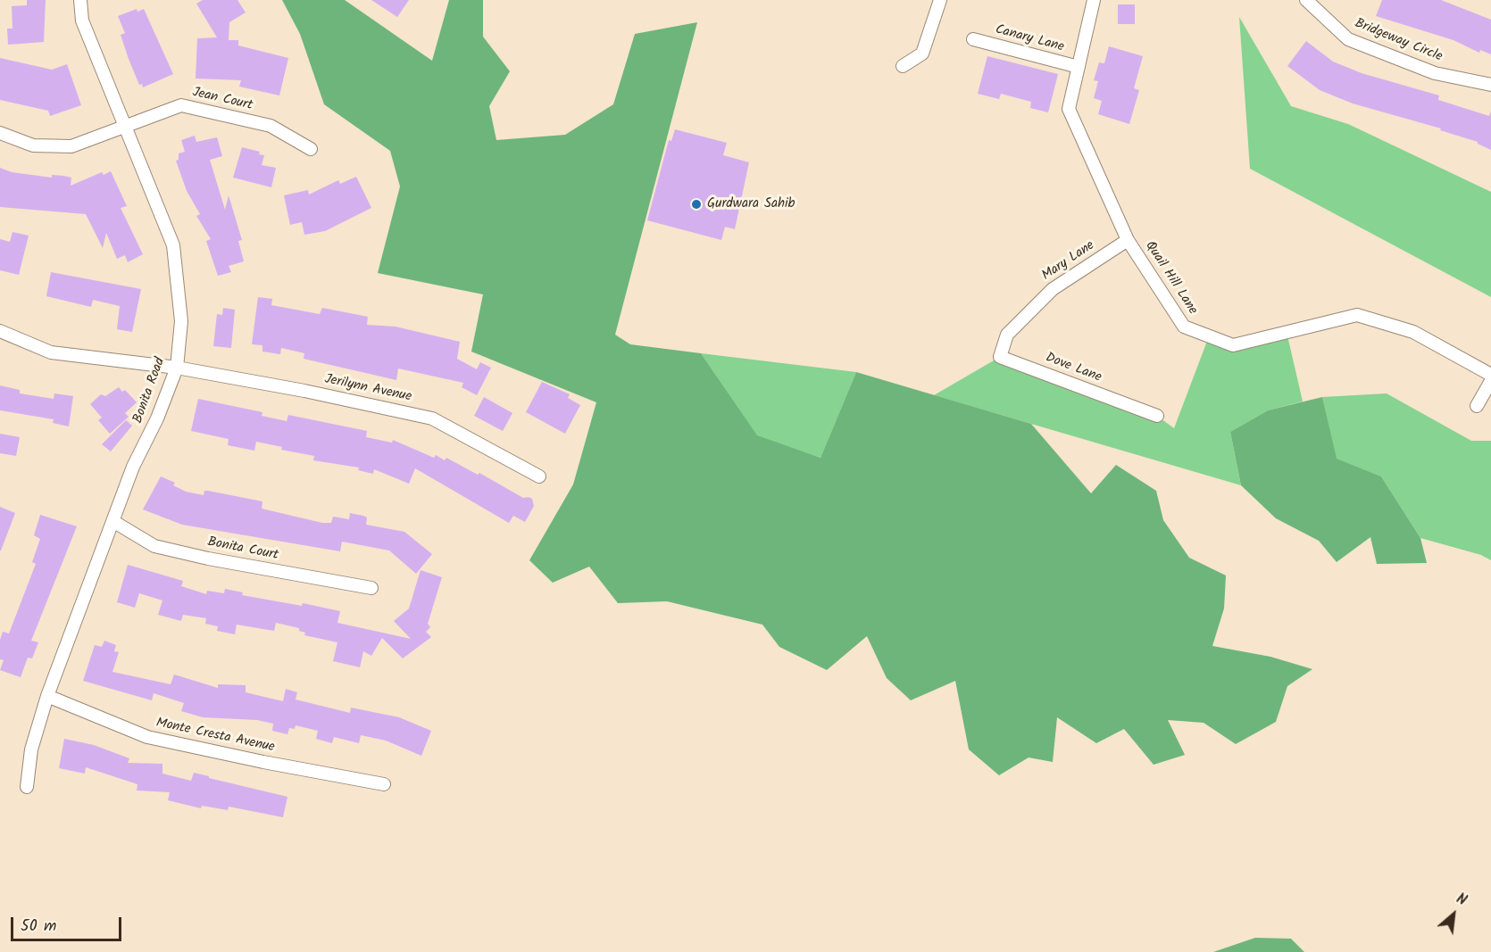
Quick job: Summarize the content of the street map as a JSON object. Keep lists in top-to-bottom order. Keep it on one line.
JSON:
{"streets":{"street":["Canary Lane","Bridgeway Circle","Jean Court","Mary Lane","Quail Hill Lane","Dove Lane","Jerilynn Avenue","Bonita Road","Bonita Court","Monte Cresta Avenue"]},"crossings":[["Canary Lane","Quail Hill Lane"],["Jean Court","Bonita Road"],["Mary Lane","Quail Hill Lane"],["Mary Lane","Dove Lane"],["Jerilynn Avenue","Bonita Road"],["Bonita Road","Bonita Court"],["Bonita Road","Monte Cresta Avenue"]],"places":["Gurdwara Sahib"],"scale_bar":"50 m","north":"top right"}
